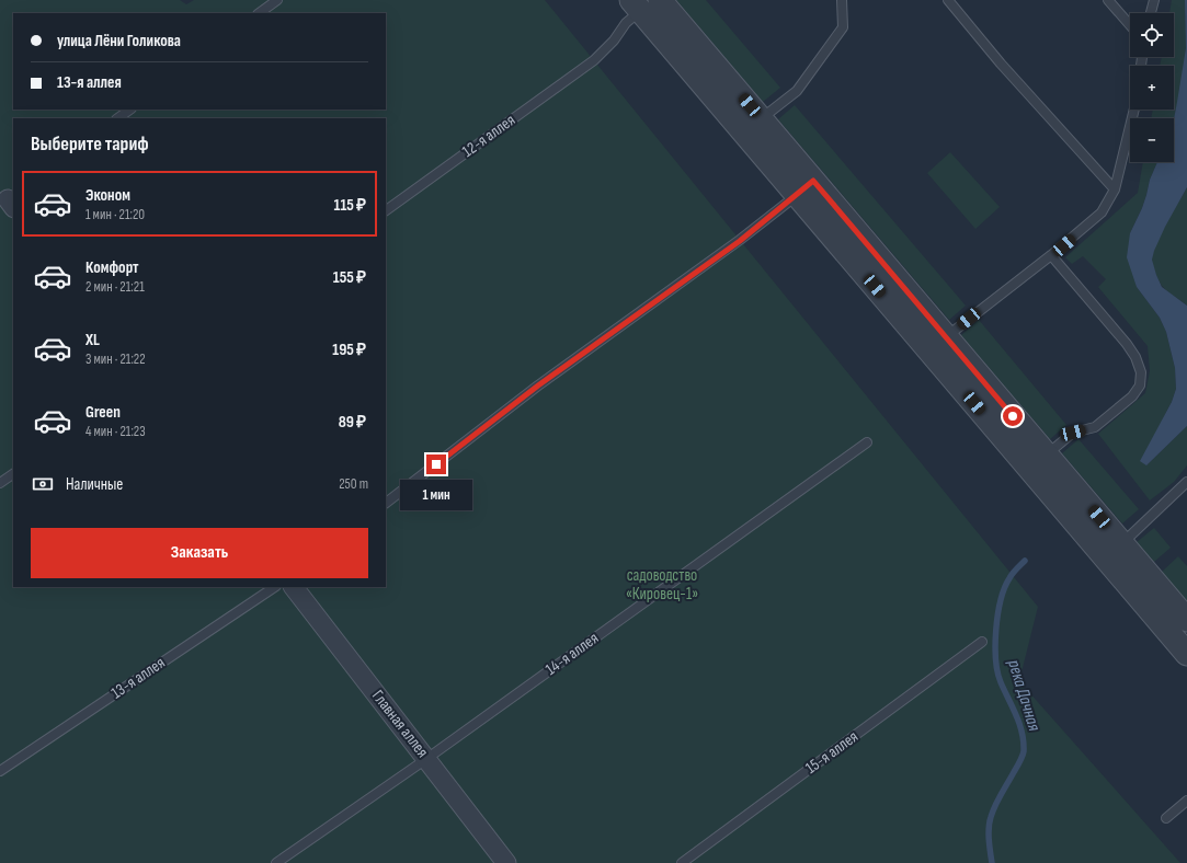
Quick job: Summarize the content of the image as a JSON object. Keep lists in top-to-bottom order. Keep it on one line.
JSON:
{"streets":{"street":["Главная аллея"],"lane":["12-я аллея","14-я аллея","13-я аллея","15-я аллея"]},"crossings":[["14-я аллея","Главная аллея"]],"water":["река Дачная"],"parks":["садоводство «Кировец-1»"],"page":{"map_buttons":["+","−"],"banner":["улица Лёни Голикова","13-я аллея"],"heading":"Выберите тариф","list":[{"name":"Эконом","note":"1 мин · 21:20","value":"115 ₽"},{"name":"Комфорт","note":"2 мин · 21:21","value":"155 ₽"},{"name":"XL","note":"3 мин · 21:22","value":"195 ₽"},{"name":"Green","note":"4 мин · 21:23","value":"89 ₽"}],"pay":["Наличные","250 m"],"bubble":"1 мин","buttons":"Заказать"}}
